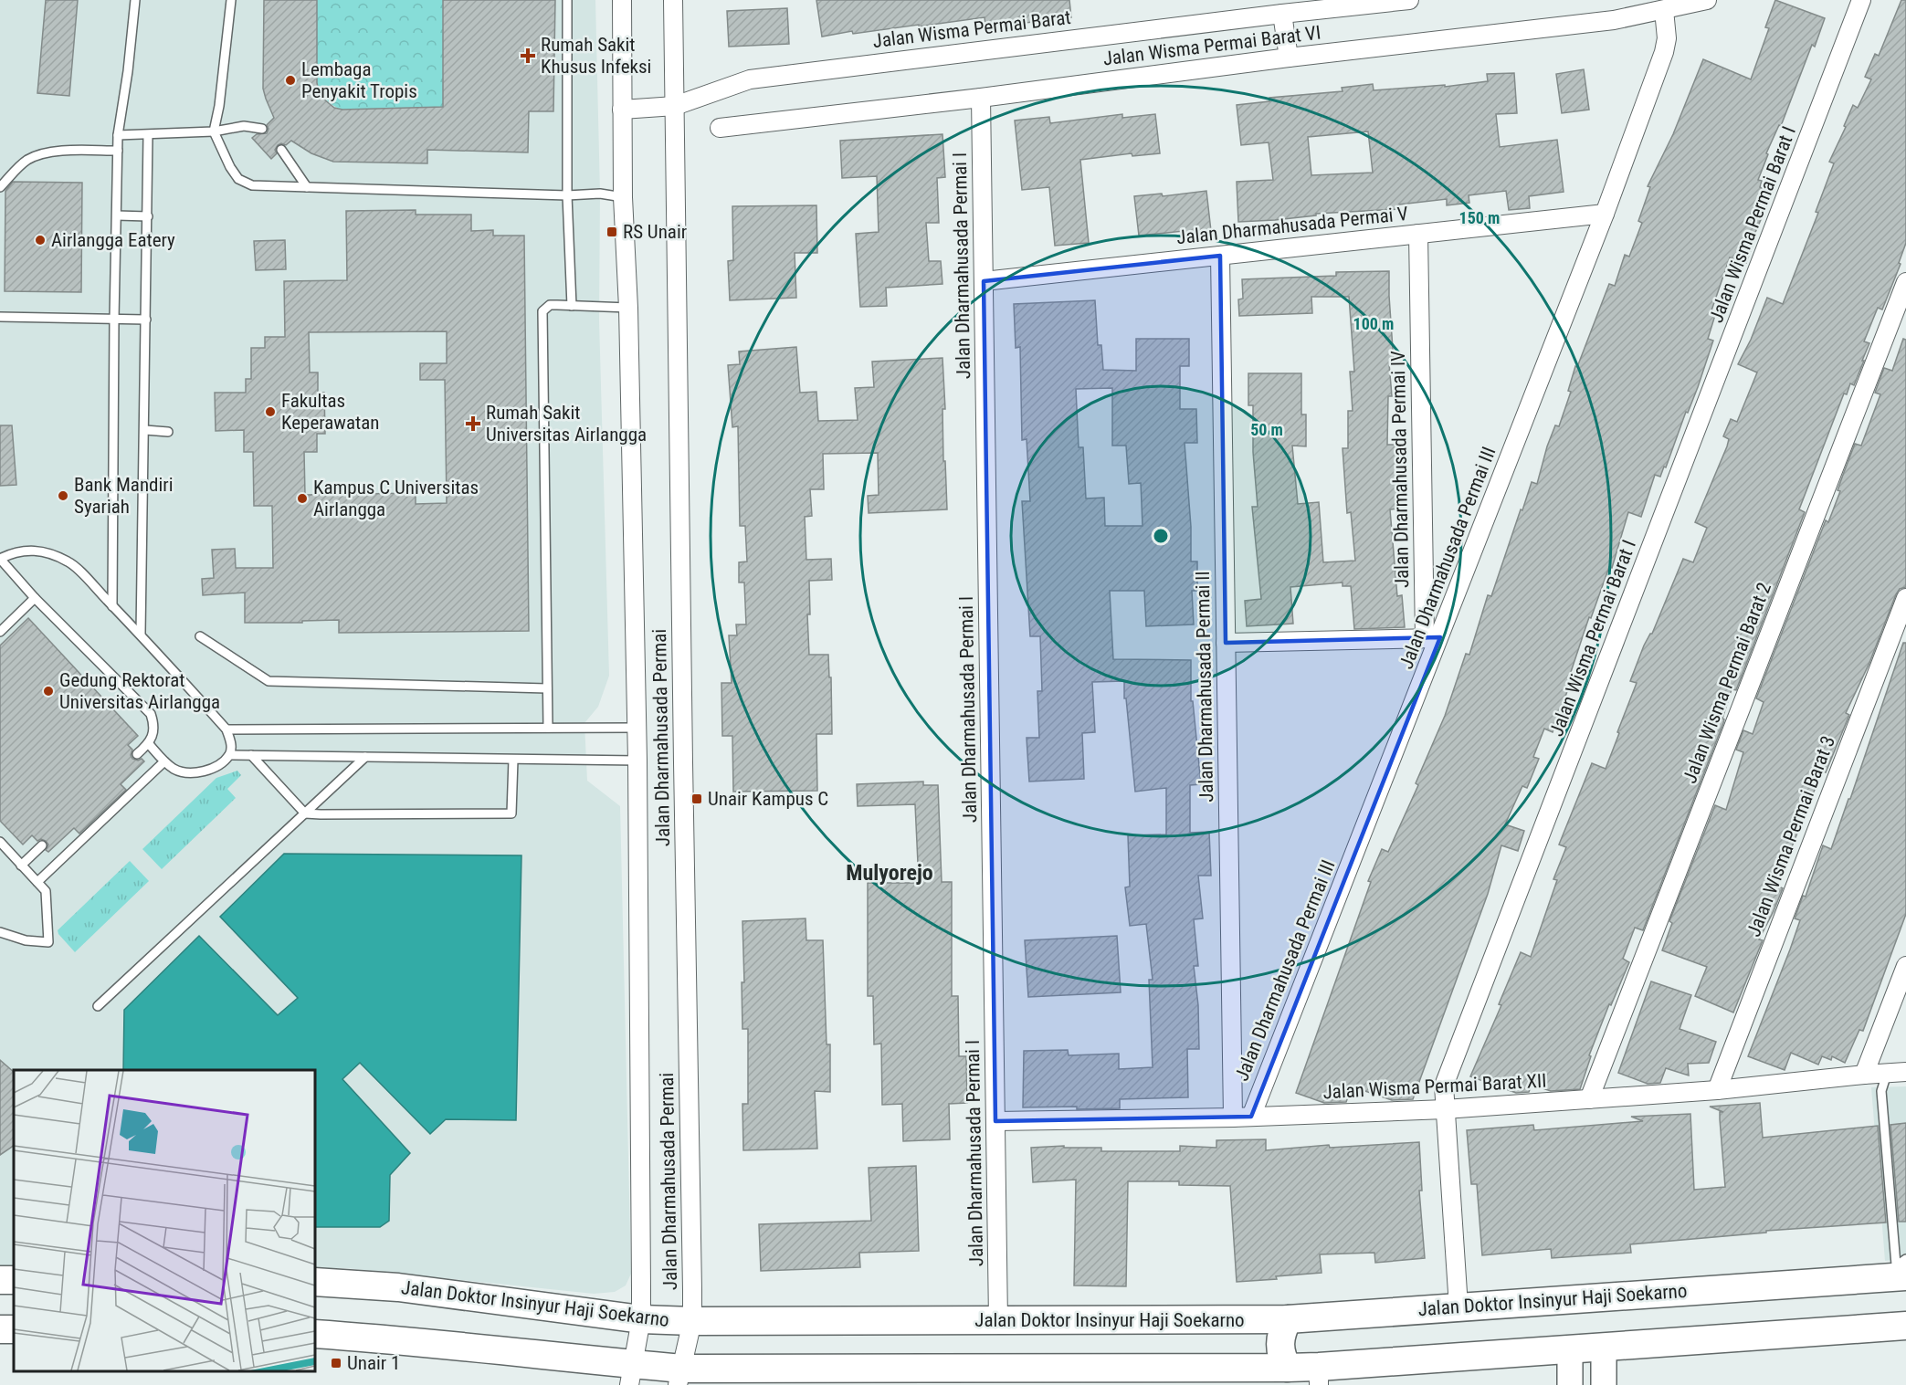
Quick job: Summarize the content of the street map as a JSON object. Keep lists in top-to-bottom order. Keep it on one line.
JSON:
{"streets":{"main road":["Jalan Doktor Insinyur Haji Soekarno"],"street":["Jalan Wisma Permai Barat","Jalan Wisma Permai Barat VI","Jalan Wisma Permai Barat I","Jalan Dharmahusada Permai V","Jalan Dharmahusada Permai I","Jalan Dharmahusada Permai IV","Jalan Dharmahusada Permai III","Jalan Wisma Permai Barat 2","Jalan Dharmahusada Permai II","Jalan Dharmahusada Permai","Jalan Wisma Permai Barat 3","Jalan Wisma Permai Barat XII"]},"crossings":[["Jalan Wisma Permai Barat","Jalan Dharmahusada Permai"],["Jalan Wisma Permai Barat VI","Jalan Dharmahusada Permai I"],["Jalan Wisma Permai Barat VI","Jalan Dharmahusada Permai III"],["Jalan Wisma Permai Barat I","Jalan Wisma Permai Barat XII"],["Jalan Wisma Permai Barat I","Jalan Doktor Insinyur Haji Soekarno"],["Jalan Dharmahusada Permai V","Jalan Dharmahusada Permai I"],["Jalan Dharmahusada Permai V","Jalan Dharmahusada Permai IV"],["Jalan Dharmahusada Permai V","Jalan Dharmahusada Permai III"],["Jalan Dharmahusada Permai V","Jalan Dharmahusada Permai II"],["Jalan Dharmahusada Permai I","Jalan Wisma Permai Barat XII"],["Jalan Dharmahusada Permai I","Jalan Doktor Insinyur Haji Soekarno"],["Jalan Dharmahusada Permai IV","Jalan Dharmahusada Permai III"],["Jalan Dharmahusada Permai III","Jalan Wisma Permai Barat XII"],["Jalan Wisma Permai Barat 2","Jalan Wisma Permai Barat XII"],["Jalan Dharmahusada Permai II","Jalan Wisma Permai Barat XII"],["Jalan Dharmahusada Permai","Jalan Doktor Insinyur Haji Soekarno"],["Jalan Wisma Permai Barat 3","Jalan Wisma Permai Barat XII"]],"districts":["Mulyorejo"],"places":{"health":["Rumah Sakit Khusus Infeksi","Rumah Sakit Universitas Airlangga"],"other":["Lembaga Penyakit Tropis","Airlangga Eatery","Fakultas Keperawatan","Bank Mandiri Syariah","Kampus C Universitas Airlangga","Gedung Rektorat Universitas Airlangga"],"transit":["RS Unair","Unair Kampus C","Unair 1"]},"rings":["150 m","100 m","50 m"]}
